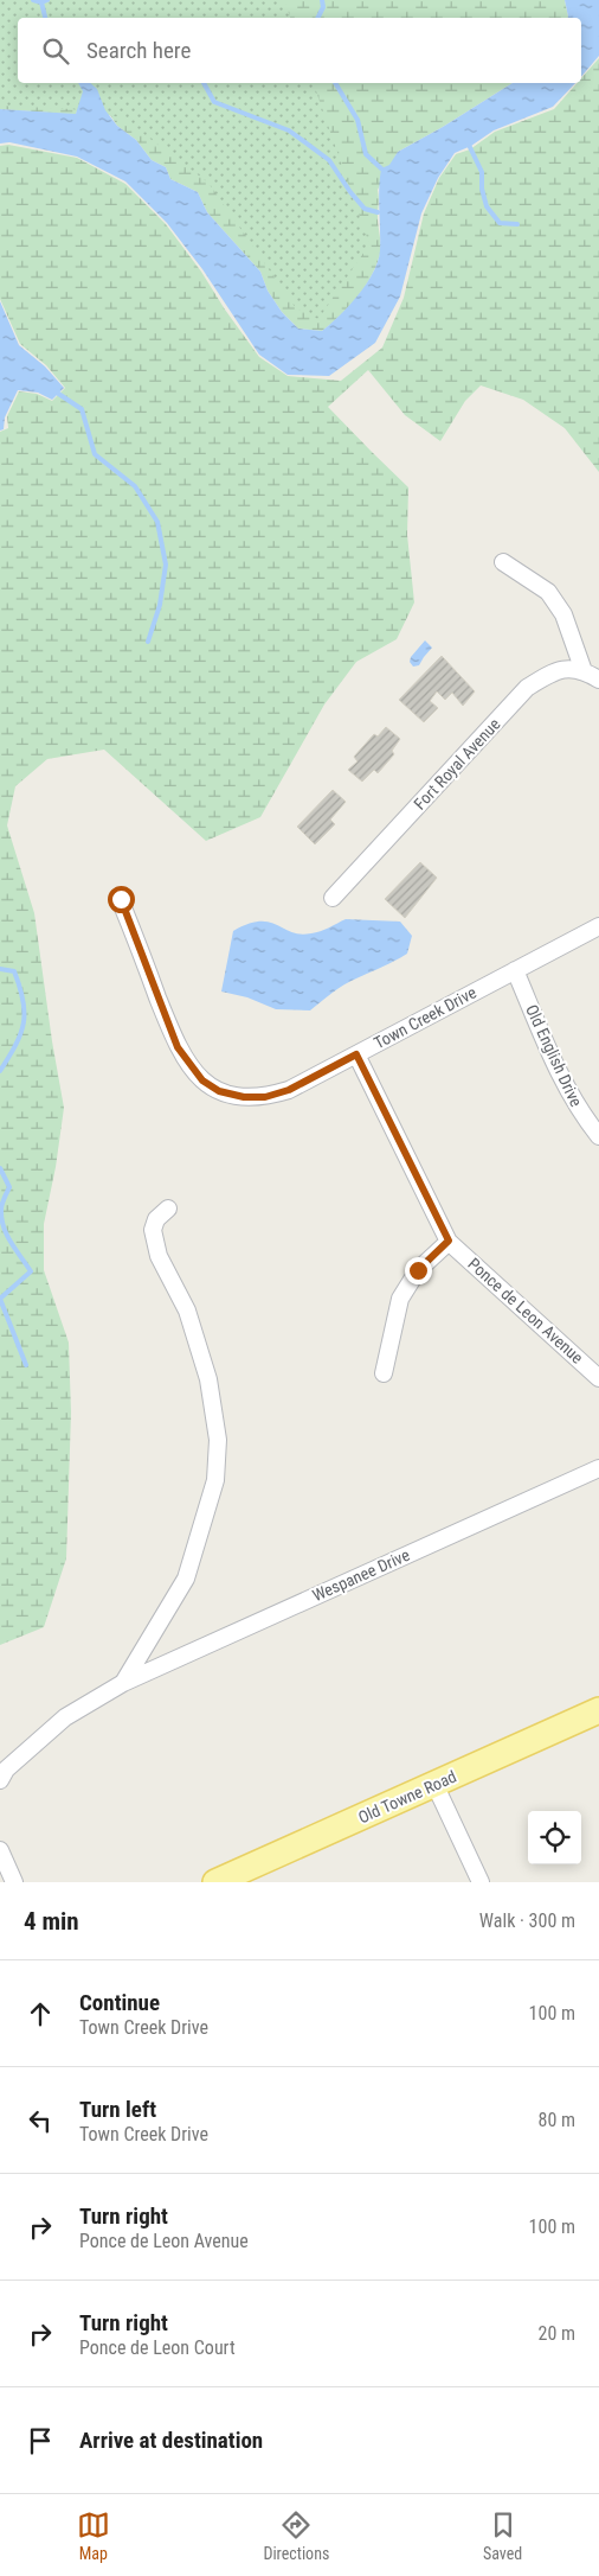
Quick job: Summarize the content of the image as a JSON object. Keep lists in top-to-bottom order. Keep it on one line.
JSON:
{"streets":{"main road":["Old Towne Road"],"street":["Fort Royal Avenue","Town Creek Drive","Old English Drive","Ponce de Leon Avenue","Wespanee Drive"]},"crossings":[["Town Creek Drive","Old English Drive"],["Town Creek Drive","Ponce de Leon Avenue"]],"page":{"search":"Search here","heading":["4 min","Walk · 300 m"],"list":[["Continue","Town Creek Drive","100 m"],["Turn left","Town Creek Drive","80 m"],["Turn right","Ponce de Leon Avenue","100 m"],["Turn right","Ponce de Leon Court","20 m"],"Arrive at destination"],"nav":["Map","Directions","Saved"]}}
